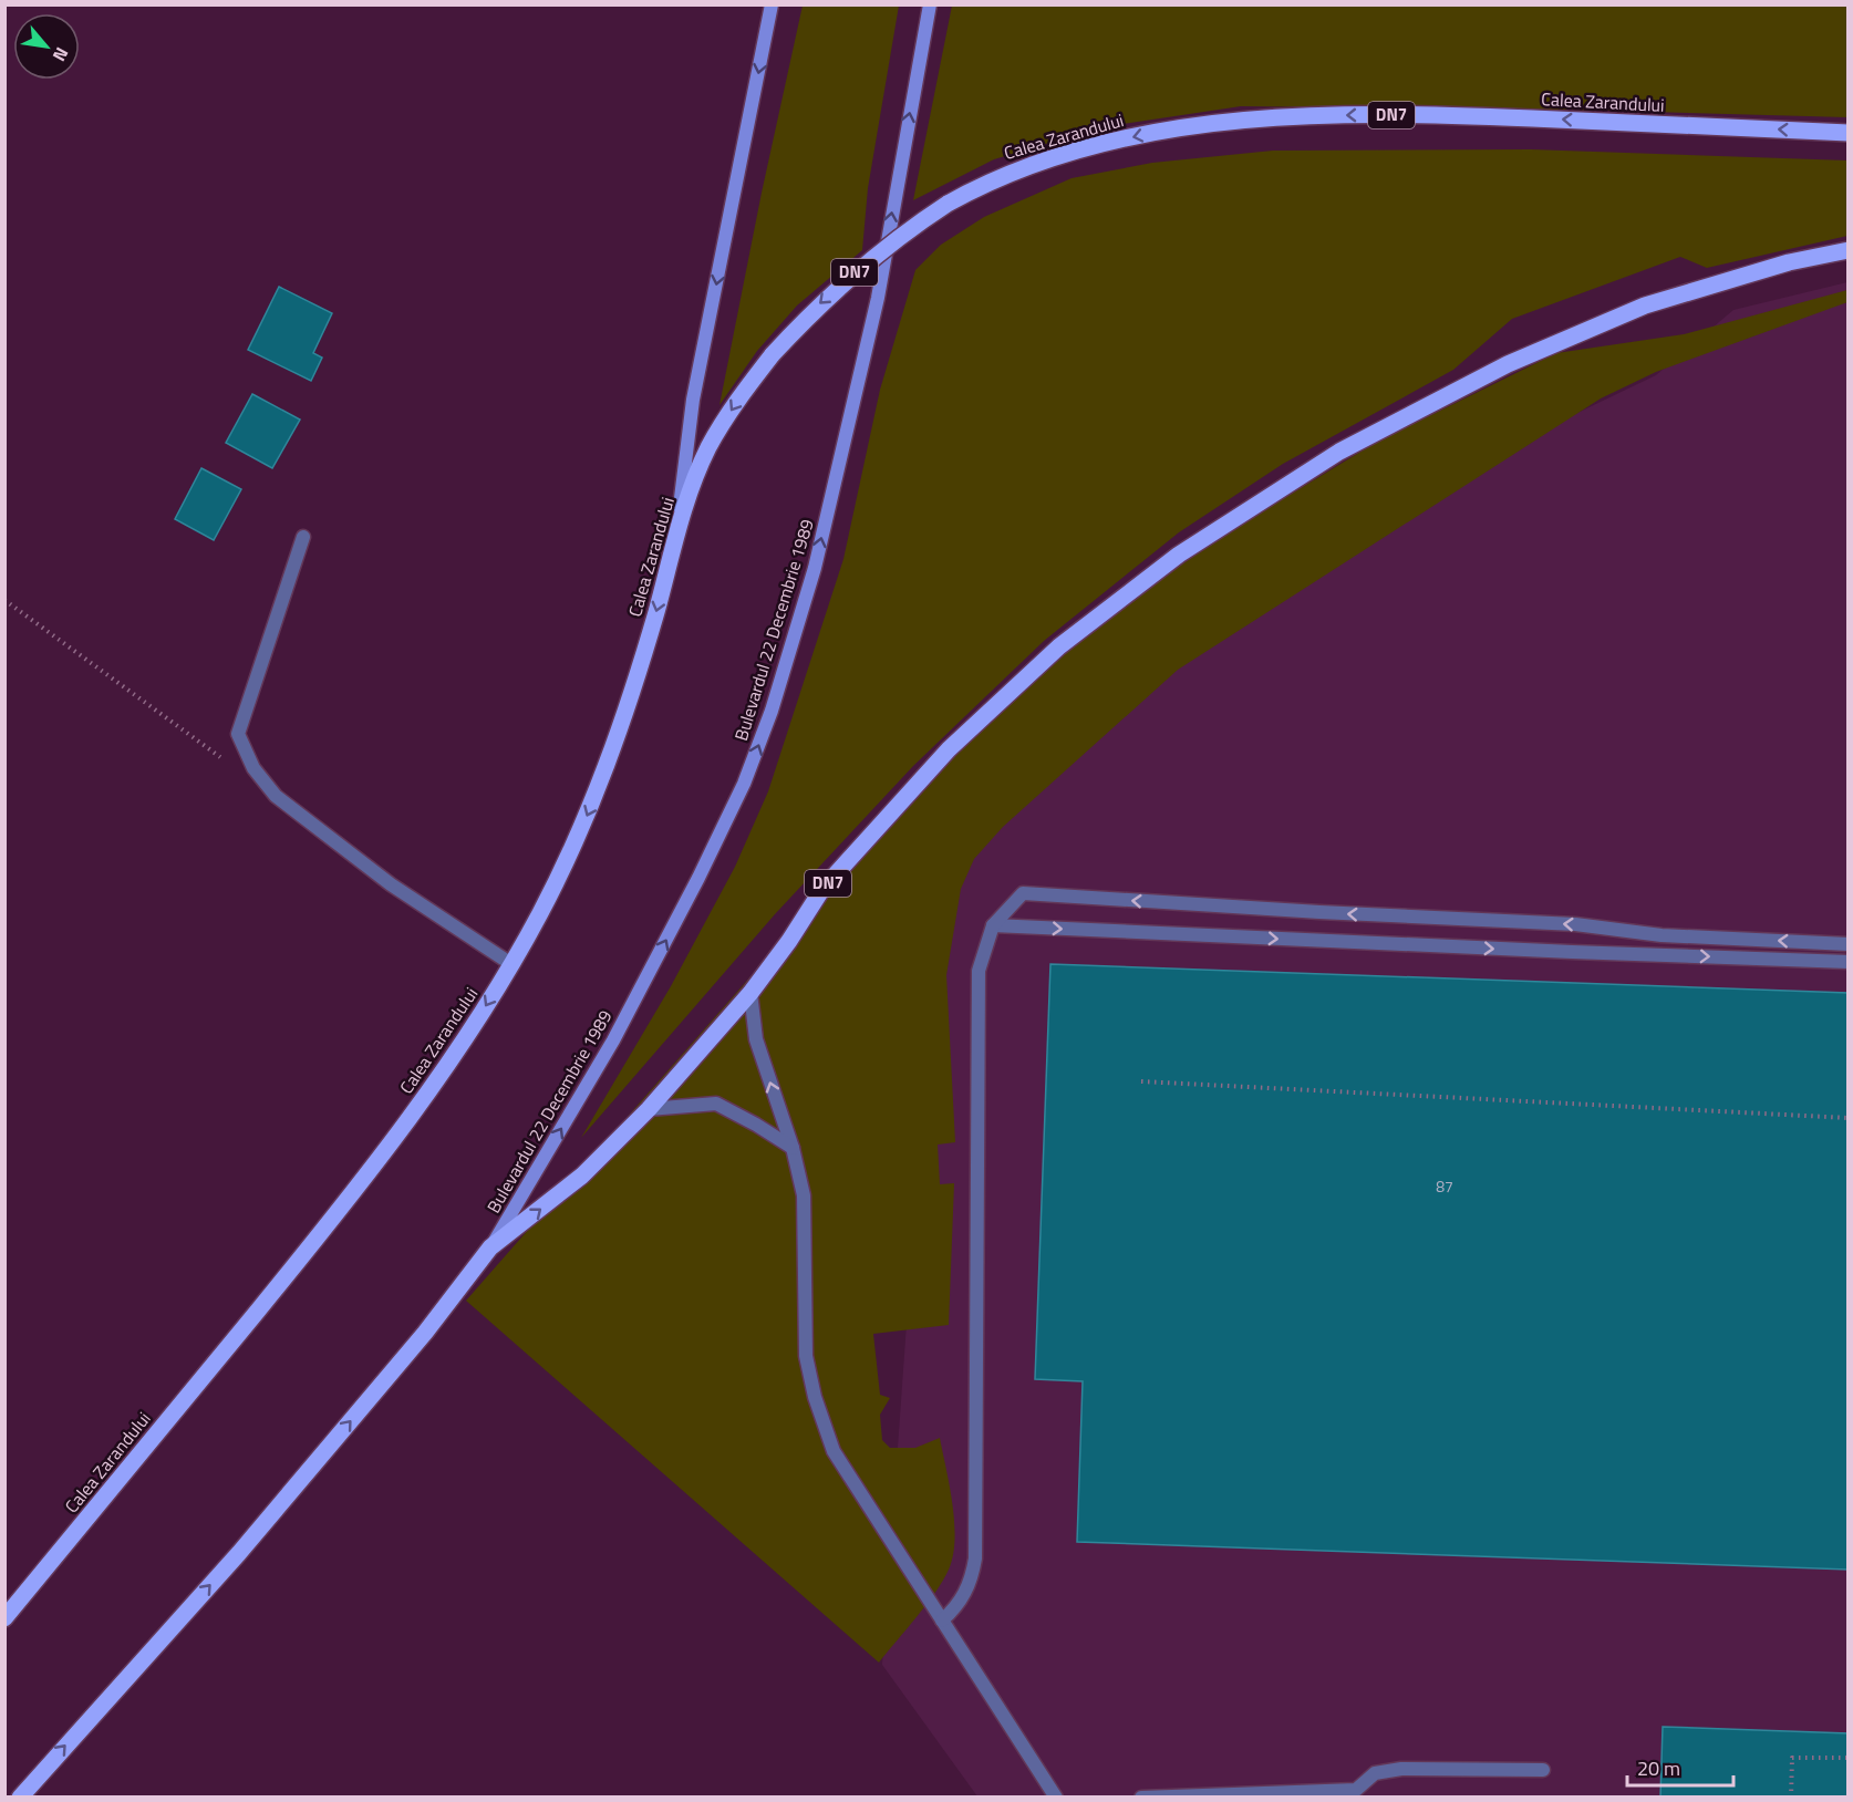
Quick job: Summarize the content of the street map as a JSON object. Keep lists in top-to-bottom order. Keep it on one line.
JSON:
{"streets":{"main road":["Calea Zarandului","DN7","Bulevardul 22 Decembrie 1989"]},"crossings":[["DN7","Bulevardul 22 Decembrie 1989"]],"one_way":["Calea Zarandului","Bulevardul 22 Decembrie 1989"],"house_numbers":["87"],"scale_bar":"20 m","north":"bottom right"}
